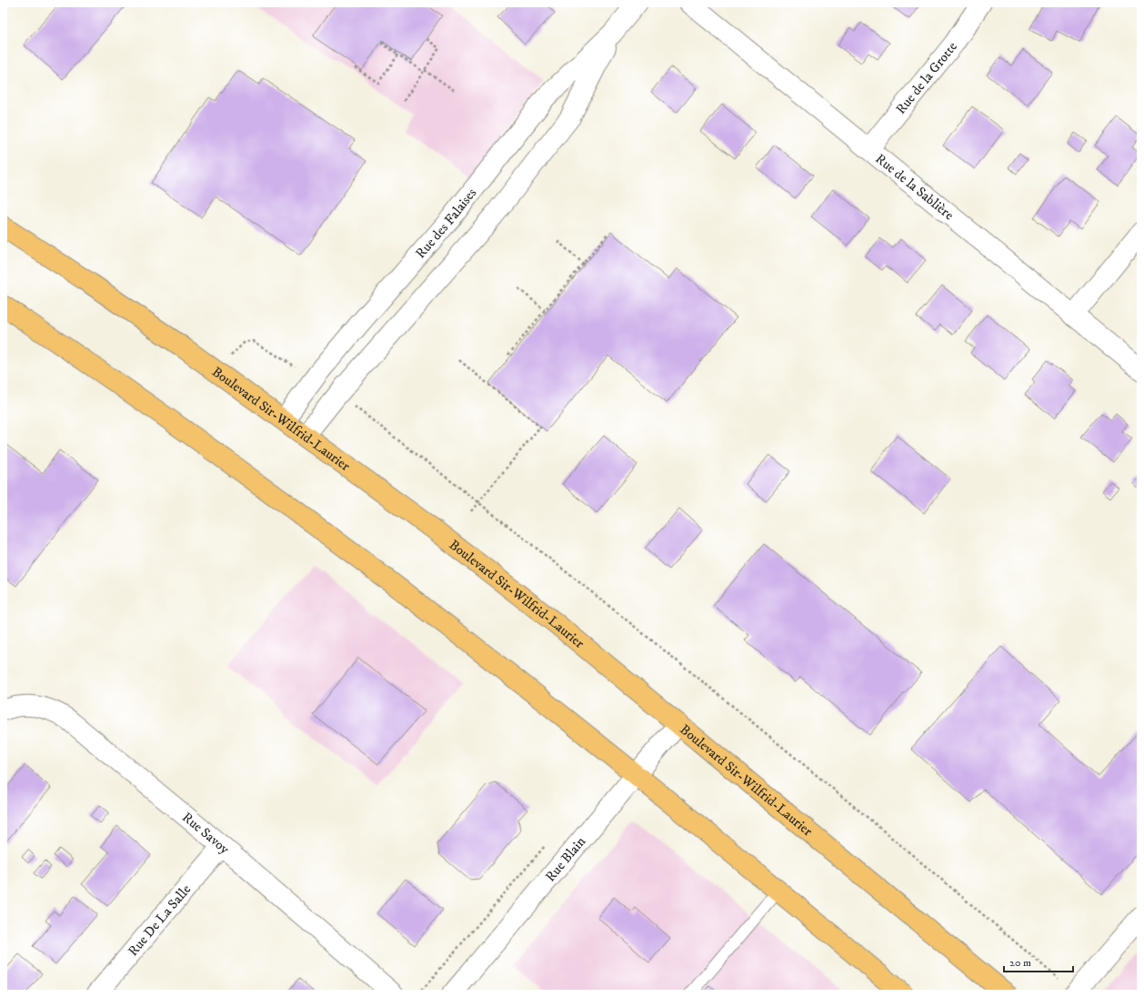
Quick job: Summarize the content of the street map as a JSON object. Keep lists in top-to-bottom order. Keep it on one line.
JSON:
{"streets":{"main road":["Boulevard Sir-Wilfrid-Laurier"],"street":["Rue de la Grotte","Rue de la Sablière","Rue des Falaises","Rue Savoy","Rue Blain","Rue De La Salle"]},"crossings":[["Rue de la Grotte","Rue de la Sablière"],["Rue des Falaises","Boulevard Sir-Wilfrid-Laurier"],["Boulevard Sir-Wilfrid-Laurier","Rue Blain"],["Rue Savoy","Rue De La Salle"]],"scale_bar":"20 m"}
